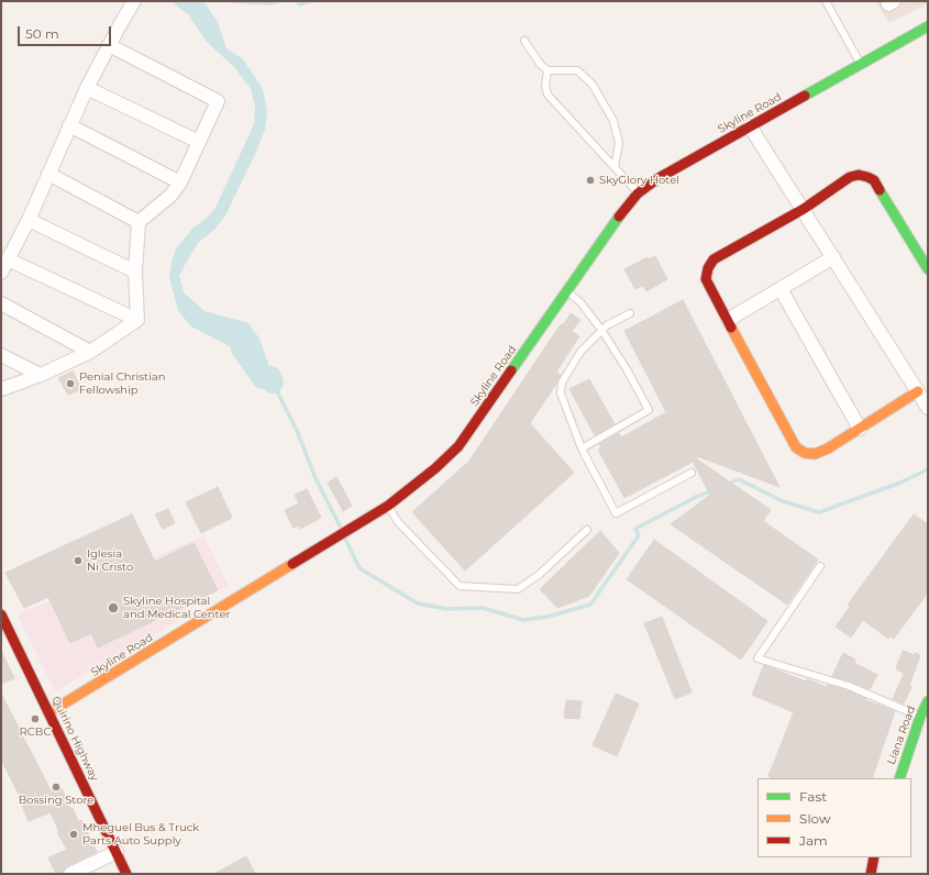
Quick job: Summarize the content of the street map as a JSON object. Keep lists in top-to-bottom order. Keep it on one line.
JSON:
{"streets":{"main road":["Skyline Road","Liana Road","Quirino Highway"]},"crossings":[["Skyline Road","Quirino Highway"]],"places":["SkyGlory Hotel","Penial Christian Fellowship","Iglesia Ni Cristo","Skyline Hospital and Medical Center","RCBC","Bossing Store","Mheguel Bus & Truck Parts Auto Supply"],"legend":["Fast","Slow","Jam"],"scale_bar":"50 m"}
